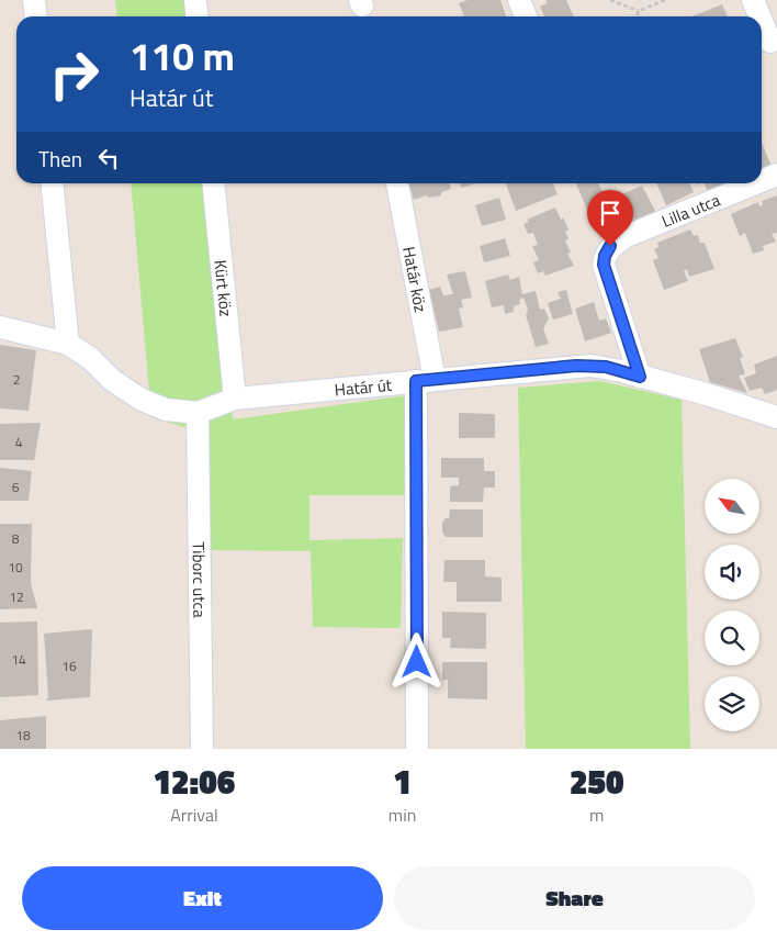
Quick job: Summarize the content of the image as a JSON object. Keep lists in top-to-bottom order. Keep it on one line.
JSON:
{"streets":{"street":["Lilla utca","Határ köz","Kürt köz","Határ út","Tiborc utca"]},"crossings":[["Lilla utca","Határ út"],["Határ köz","Határ út"],["Kürt köz","Határ út"],["Határ út","Tiborc utca"]],"house_numbers":["2","4","6","8","10","12","14","16","18"],"north":"top left","page":{"turn":["110 m","Határ út"],"then":"Then","eta":["12:06","Arrival","1","min","250","m"],"buttons":["Exit","Share"]}}
